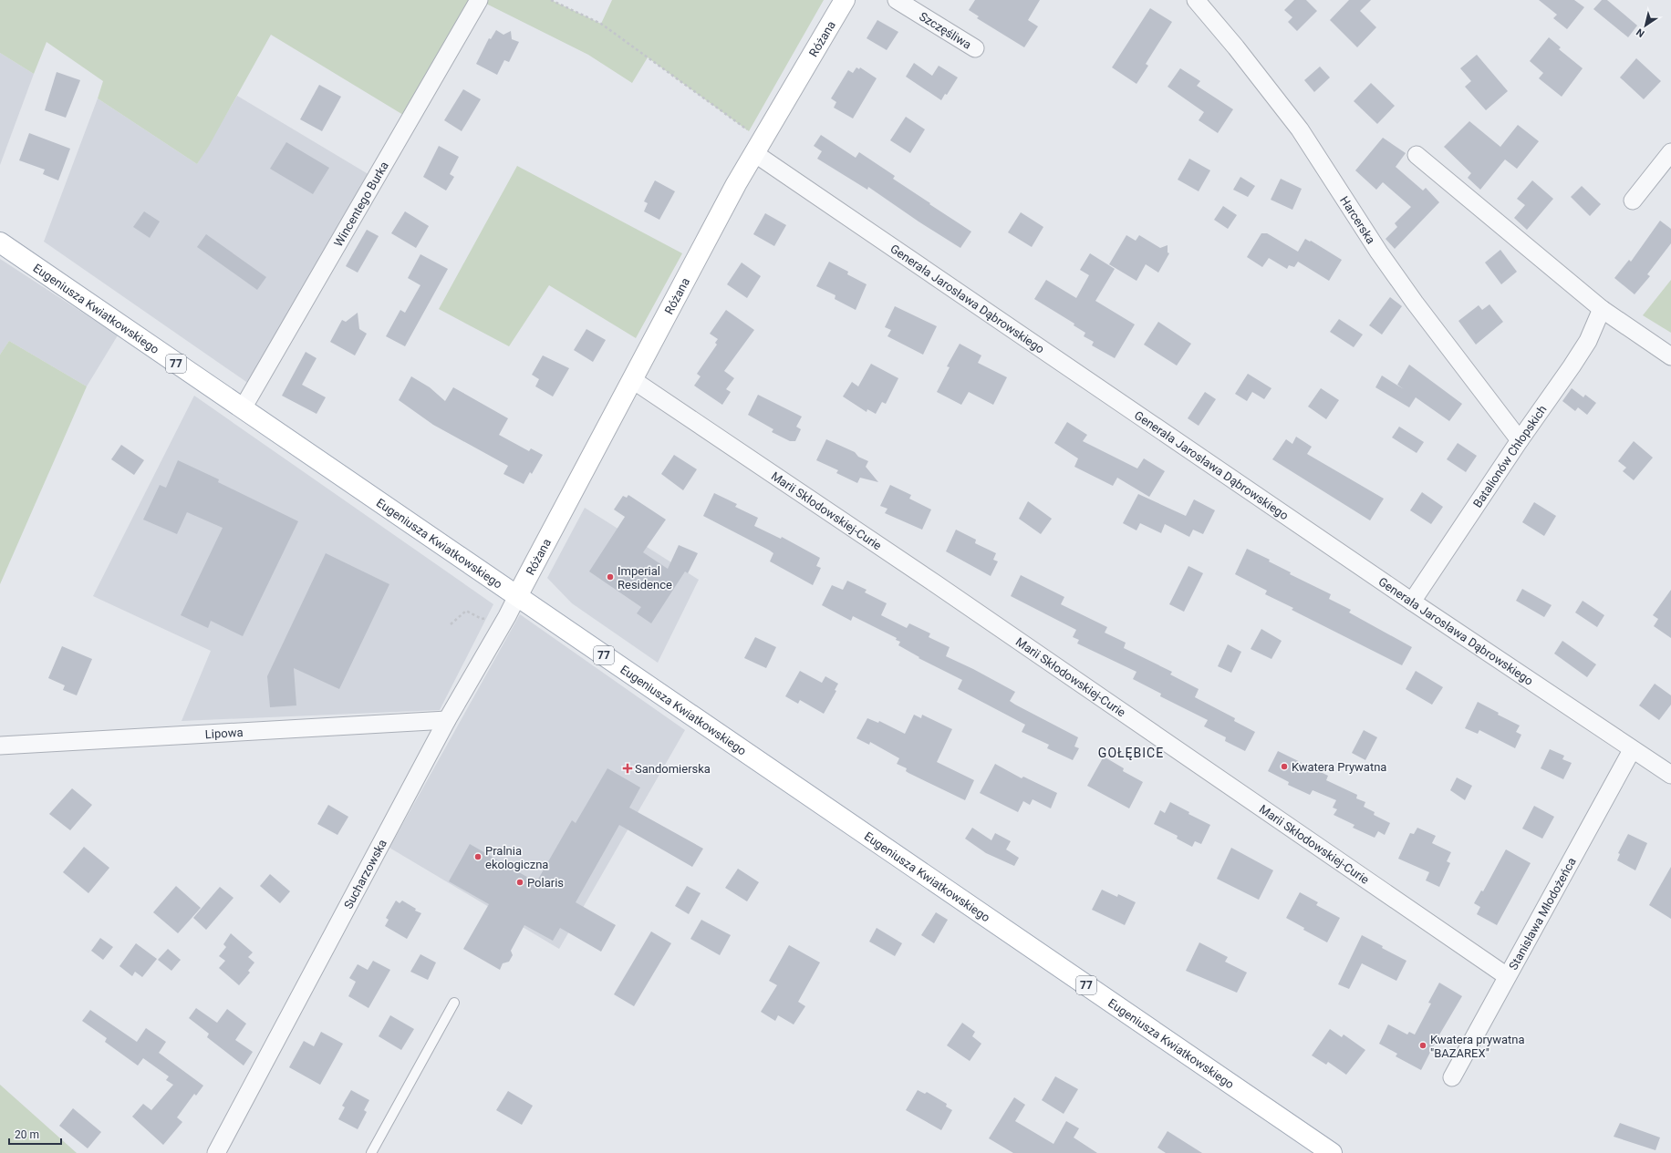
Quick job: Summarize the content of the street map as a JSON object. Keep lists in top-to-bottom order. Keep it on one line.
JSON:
{"streets":{"main road":["Różana","Eugeniusza Kwiatkowskiego","77"],"street":["Szczęśliwa","Wincentego Burka","Harcerska","Generała Jarosława Dąbrowskiego","Batalionów Chłopskich","Marii Skłodowskiej-Curie","Lipowa","Sucharzowska","Stanisława Młodożeńca"]},"crossings":[["Różana","Generała Jarosława Dąbrowskiego"],["Różana","Eugeniusza Kwiatkowskiego"],["Różana","Marii Skłodowskiej-Curie"],["Różana","Sucharzowska"],["Wincentego Burka","Eugeniusza Kwiatkowskiego"],["Harcerska","Batalionów Chłopskich"],["Generała Jarosława Dąbrowskiego","Batalionów Chłopskich"],["Generała Jarosława Dąbrowskiego","Stanisława Młodożeńca"],["Eugeniusza Kwiatkowskiego","Sucharzowska"],["Marii Skłodowskiej-Curie","Stanisława Młodożeńca"],["Lipowa","Sucharzowska"]],"districts":["GOŁĘBICE"],"places":{"other":["Imperial Residence","Kwatera Prywatna","Pralnia ekologiczna","Polaris","Kwatera prywatna \"BAZAREX\""],"health":["Sandomierska"]},"scale_bar":"20 m","north":"bottom left"}
